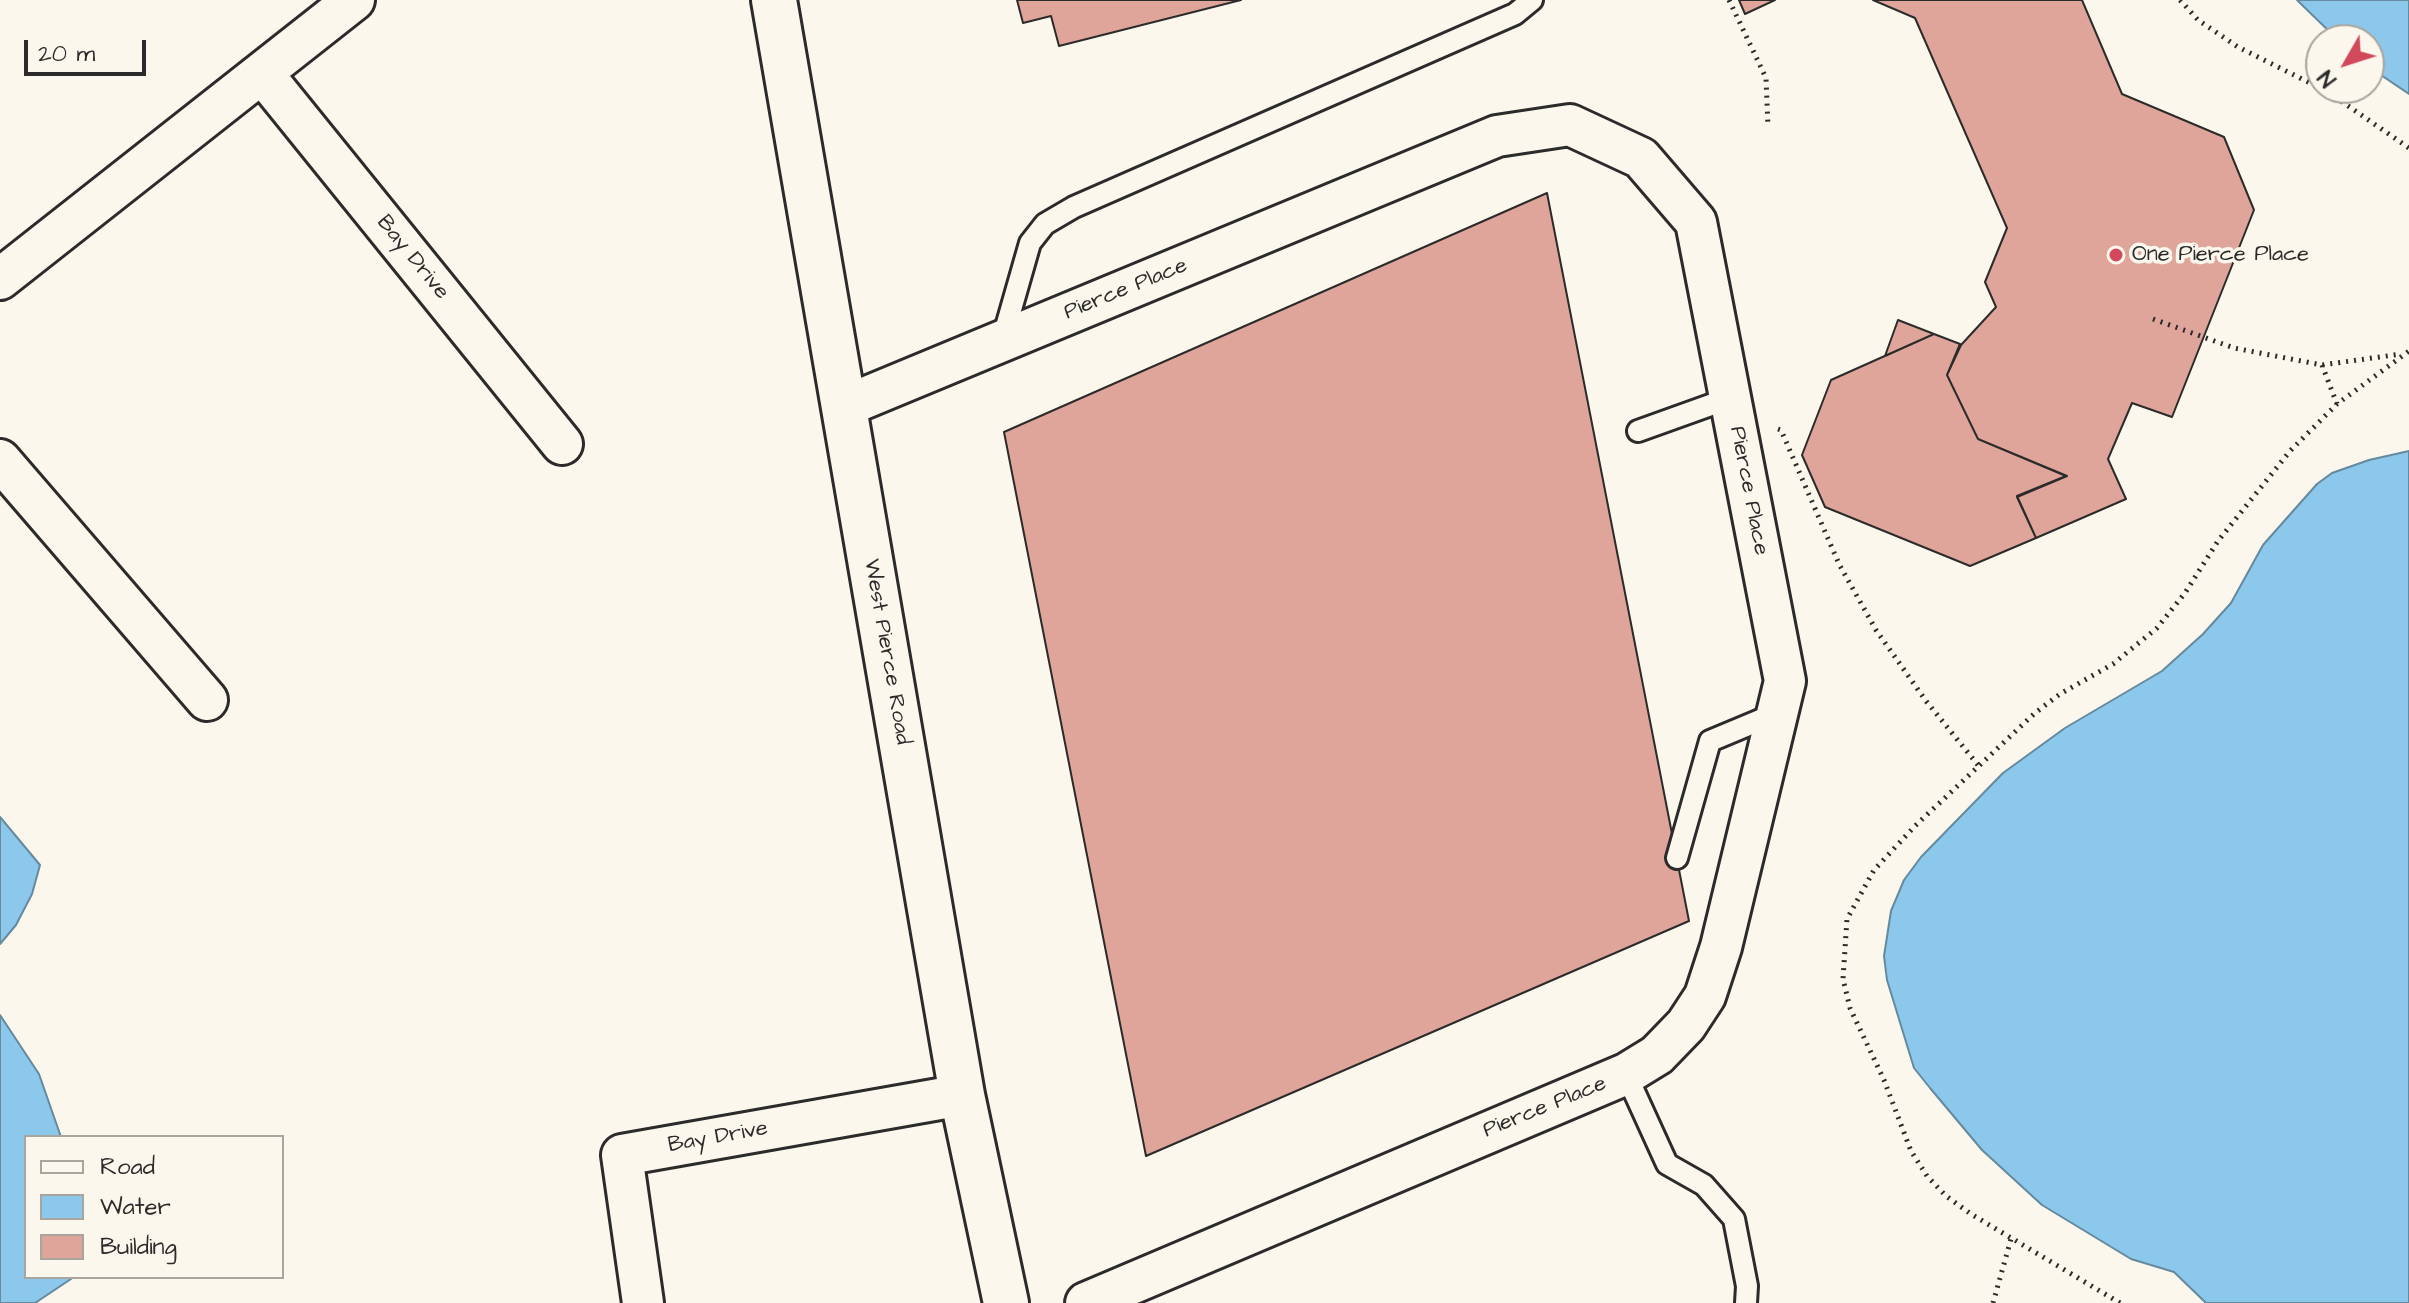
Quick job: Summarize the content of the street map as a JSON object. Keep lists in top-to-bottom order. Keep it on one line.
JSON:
{"streets":{"street":["Bay Drive","Pierce Place","West Pierce Road"]},"crossings":[["Bay Drive","West Pierce Road"],["Pierce Place","West Pierce Road"]],"places":["One Pierce Place"],"legend":["Road","Water","Building"],"scale_bar":"20 m","north":"bottom left"}
